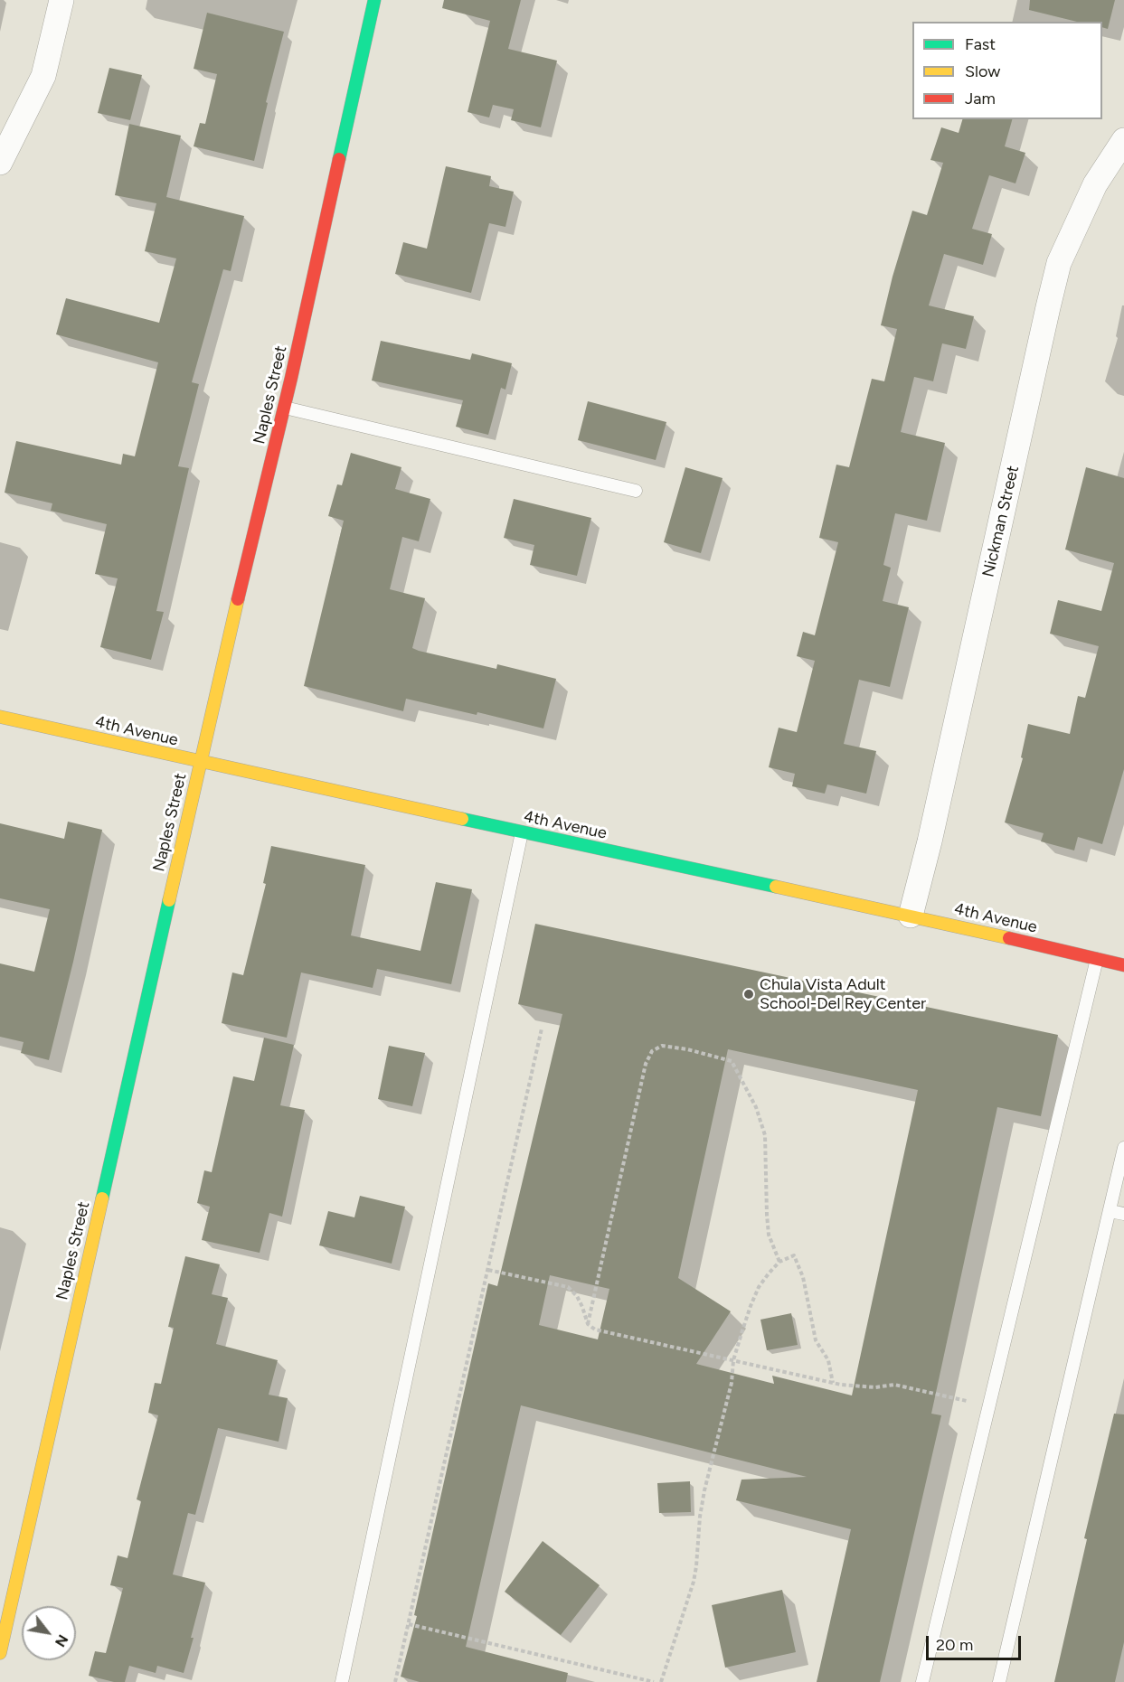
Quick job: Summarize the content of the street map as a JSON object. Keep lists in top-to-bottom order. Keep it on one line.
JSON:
{"streets":{"street":["Naples Street","Nickman Street","4th Avenue"]},"crossings":[["Naples Street","4th Avenue"],["Nickman Street","4th Avenue"]],"places":["Chula Vista Adult School-Del Rey Center"],"legend":["Fast","Slow","Jam"],"scale_bar":"20 m","north":"bottom right"}
